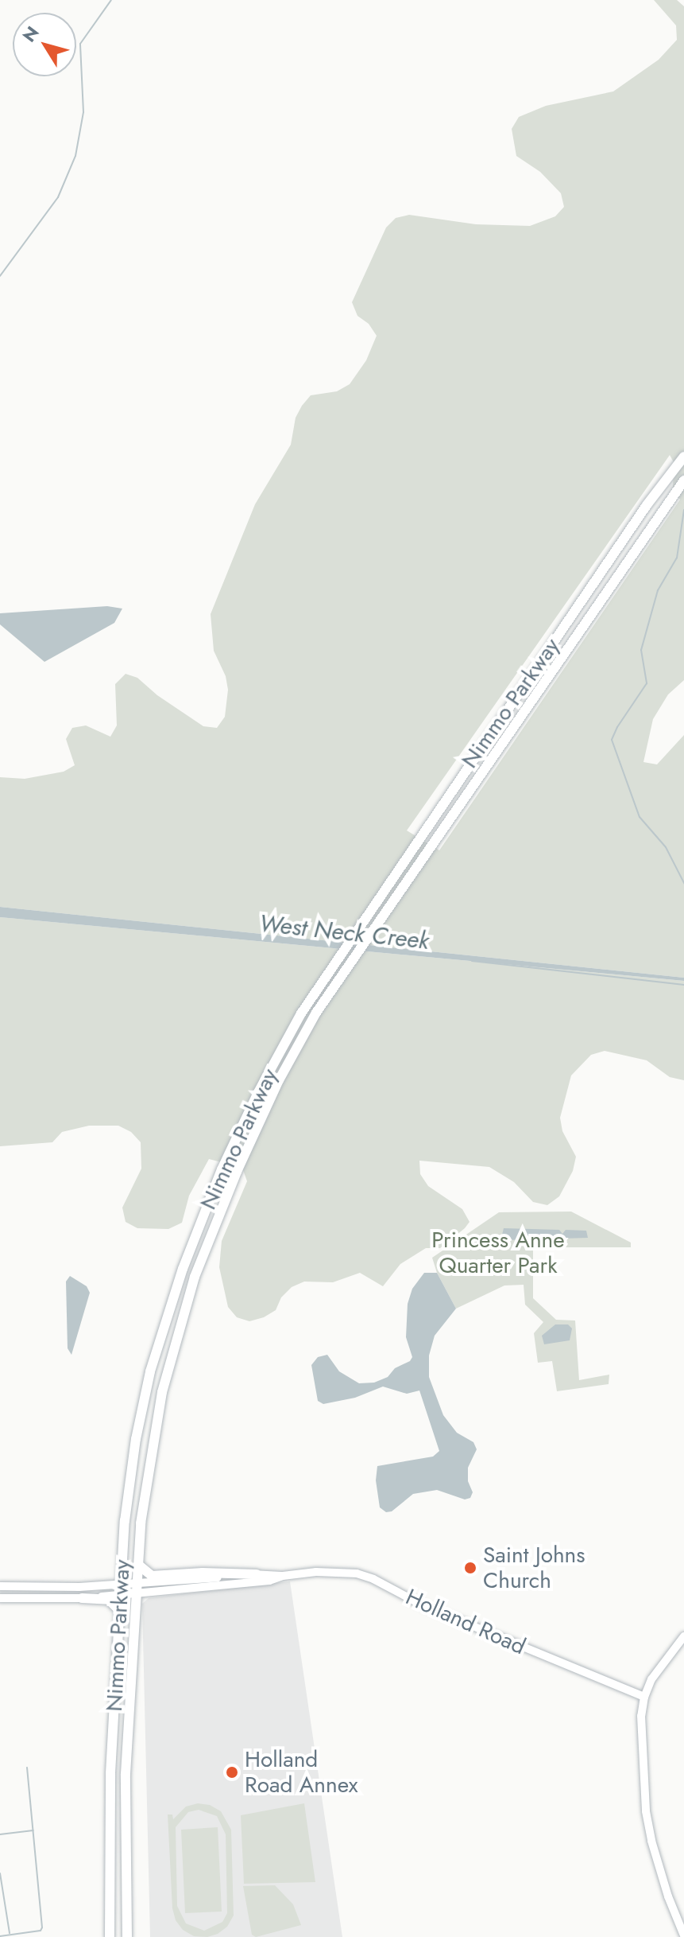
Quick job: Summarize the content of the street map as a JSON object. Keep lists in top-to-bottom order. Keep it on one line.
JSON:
{"streets":{"highway":["Nimmo Parkway"],"main road":["Holland Road"]},"crossings":[["Nimmo Parkway","Holland Road"]],"water":["West Neck Creek"],"parks":["Princess Anne Quarter Park"],"places":["Saint Johns Church","Holland Road Annex"],"north":"top left"}
